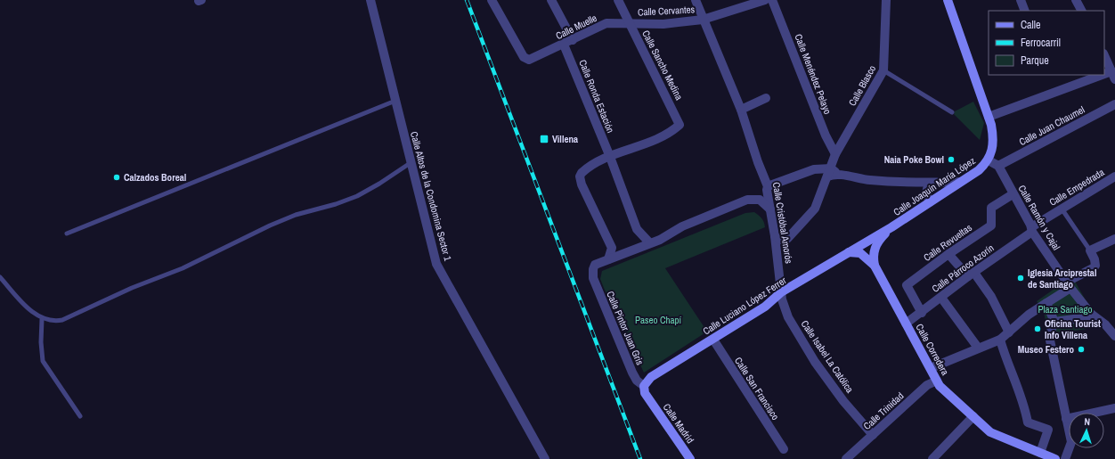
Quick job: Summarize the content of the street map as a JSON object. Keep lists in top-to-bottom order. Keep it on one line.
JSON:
{"streets":{"street":["Calle Cervantes","Calle Muelle","Calle Sancho Medina","Calle Menéndez Pelayo","Calle Blasco","Calle Ronda Estación","Calle Juan Chaumel","Calle Joaquín María López","Calle Empedrada","Calle Altos de la Condomina Sector 1","Calle Ramón y Cajal","Calle Cristóbal Amorós","Calle Revueltas","Calle Párroco Azorín","Calle Luciano López Ferrer","Calle Pintor Juan Gris","Calle Corredera","Calle Isabel La Católica","Calle San Francisco","Calle Trinidad","Calle Madrid"]},"crossings":[["Calle Cervantes","Calle Muelle"],["Calle Cervantes","Calle Sancho Medina"],["Calle Cervantes","Calle Cristóbal Amorós"],["Calle Muelle","Calle Sancho Medina"],["Calle Muelle","Calle Ronda Estación"],["Calle Sancho Medina","Calle Ronda Estación"],["Calle Menéndez Pelayo","Calle Blasco"],["Calle Blasco","Calle Cristóbal Amorós"],["Calle Juan Chaumel","Calle Ramón y Cajal"],["Calle Joaquín María López","Calle Luciano López Ferrer"],["Calle Joaquín María López","Calle Corredera"],["Calle Empedrada","Calle Ramón y Cajal"],["Calle Empedrada","Calle Párroco Azorín"],["Calle Ramón y Cajal","Calle Revueltas"],["Calle Ramón y Cajal","Calle Párroco Azorín"],["Calle Cristóbal Amorós","Calle Isabel La Católica"],["Calle Revueltas","Calle Párroco Azorín"],["Calle Párroco Azorín","Calle Corredera"],["Calle Luciano López Ferrer","Calle Pintor Juan Gris"],["Calle Luciano López Ferrer","Calle Corredera"],["Calle Luciano López Ferrer","Calle Isabel La Católica"],["Calle Luciano López Ferrer","Calle San Francisco"],["Calle Pintor Juan Gris","Calle Madrid"],["Calle Corredera","Calle Trinidad"],["Calle Isabel La Católica","Calle Trinidad"]],"parks":["Plaza Santiago","Paseo Chapí"],"places":{"transit":["Villena"],"other":["Naia Poke Bowl","Calzados Boreal","Iglesia Arciprestal de Santiago","Oficina Tourist Info Villena","Museo Festero"]},"legend":["Calle","Ferrocarril","Parque"],"north":"top"}
